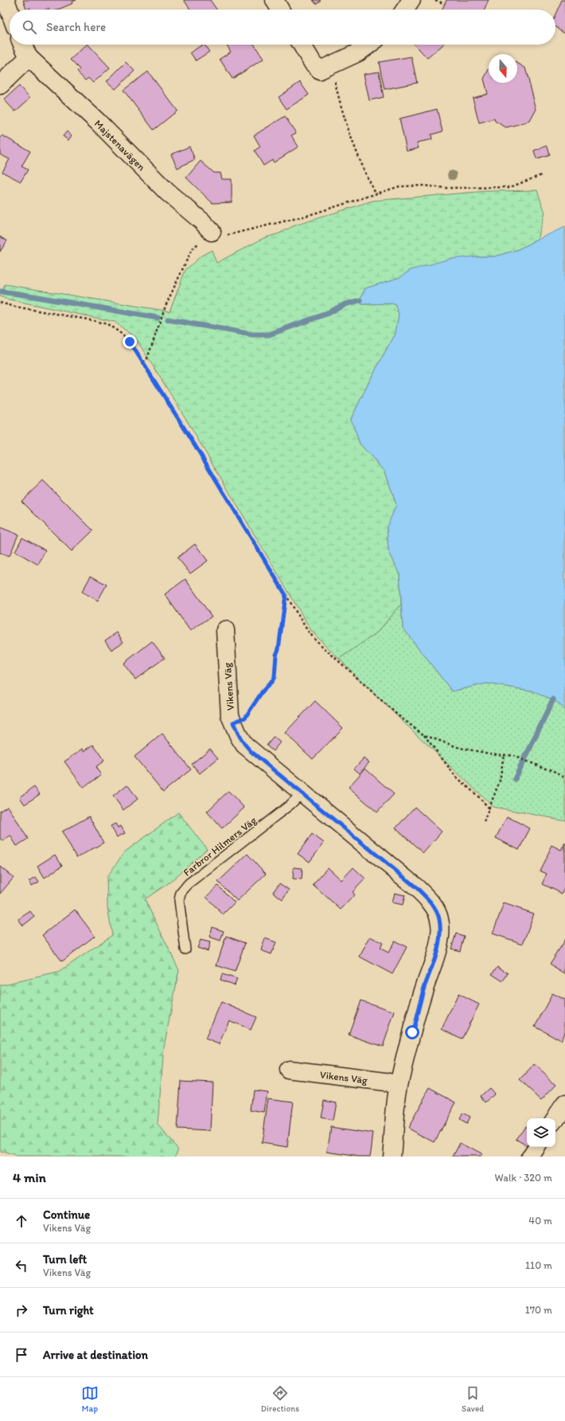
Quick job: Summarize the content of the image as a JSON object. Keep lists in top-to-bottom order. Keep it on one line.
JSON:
{"streets":{"street":["Majstenavägen","Vikens Väg"],"lane":["Farbror Hilmers Väg"]},"crossings":[["Vikens Väg","Farbror Hilmers Väg"]],"north":"bottom","page":{"search":"Search here","heading":["4 min","Walk · 320 m"],"list":[["Continue","Vikens Väg","40 m"],["Turn left","Vikens Väg","110 m"],["Turn right","170 m"],"Arrive at destination"],"nav":["Map","Directions","Saved"]}}
